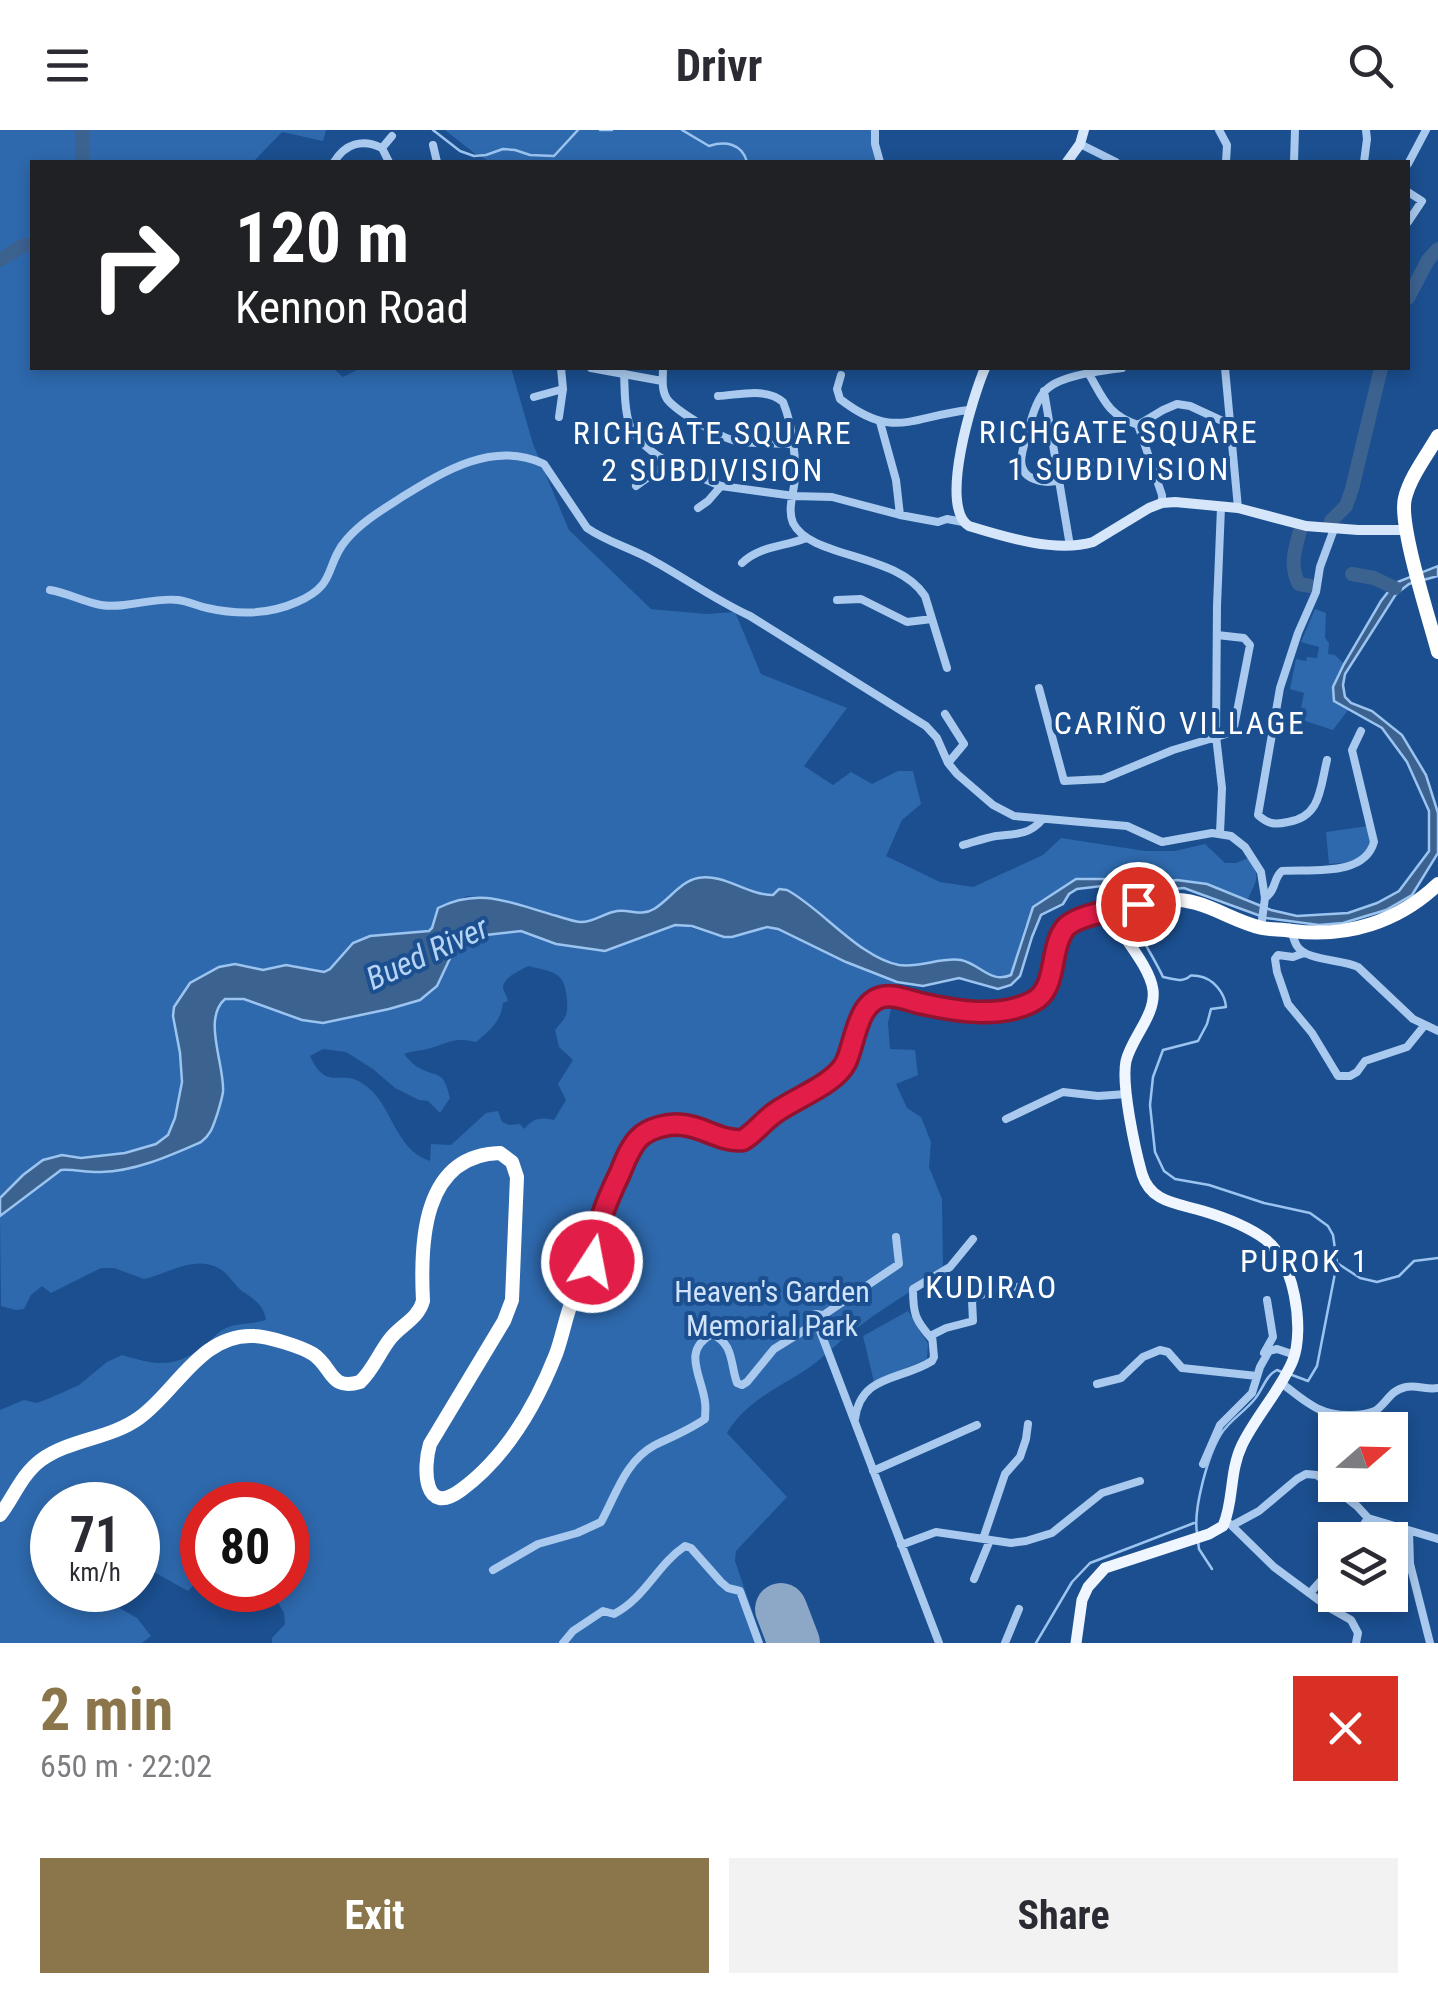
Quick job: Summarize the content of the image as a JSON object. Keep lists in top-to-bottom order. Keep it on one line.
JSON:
{"districts":["RICHGATE SQUARE 1 SUBDIVISION","RICHGATE SQUARE 2 SUBDIVISION","CARIÑO VILLAGE","PUROK 1","KUDIRAO"],"water":["Bued River"],"parks":["Heaven's Garden Memorial Park"],"north":"right","page":{"header":"Drivr","turn":["120 m","Kennon Road"],"speed":"71 km/h","limit":"80","heading":["2 min","650 m · 22:02"],"buttons":["Exit","Share"]}}
